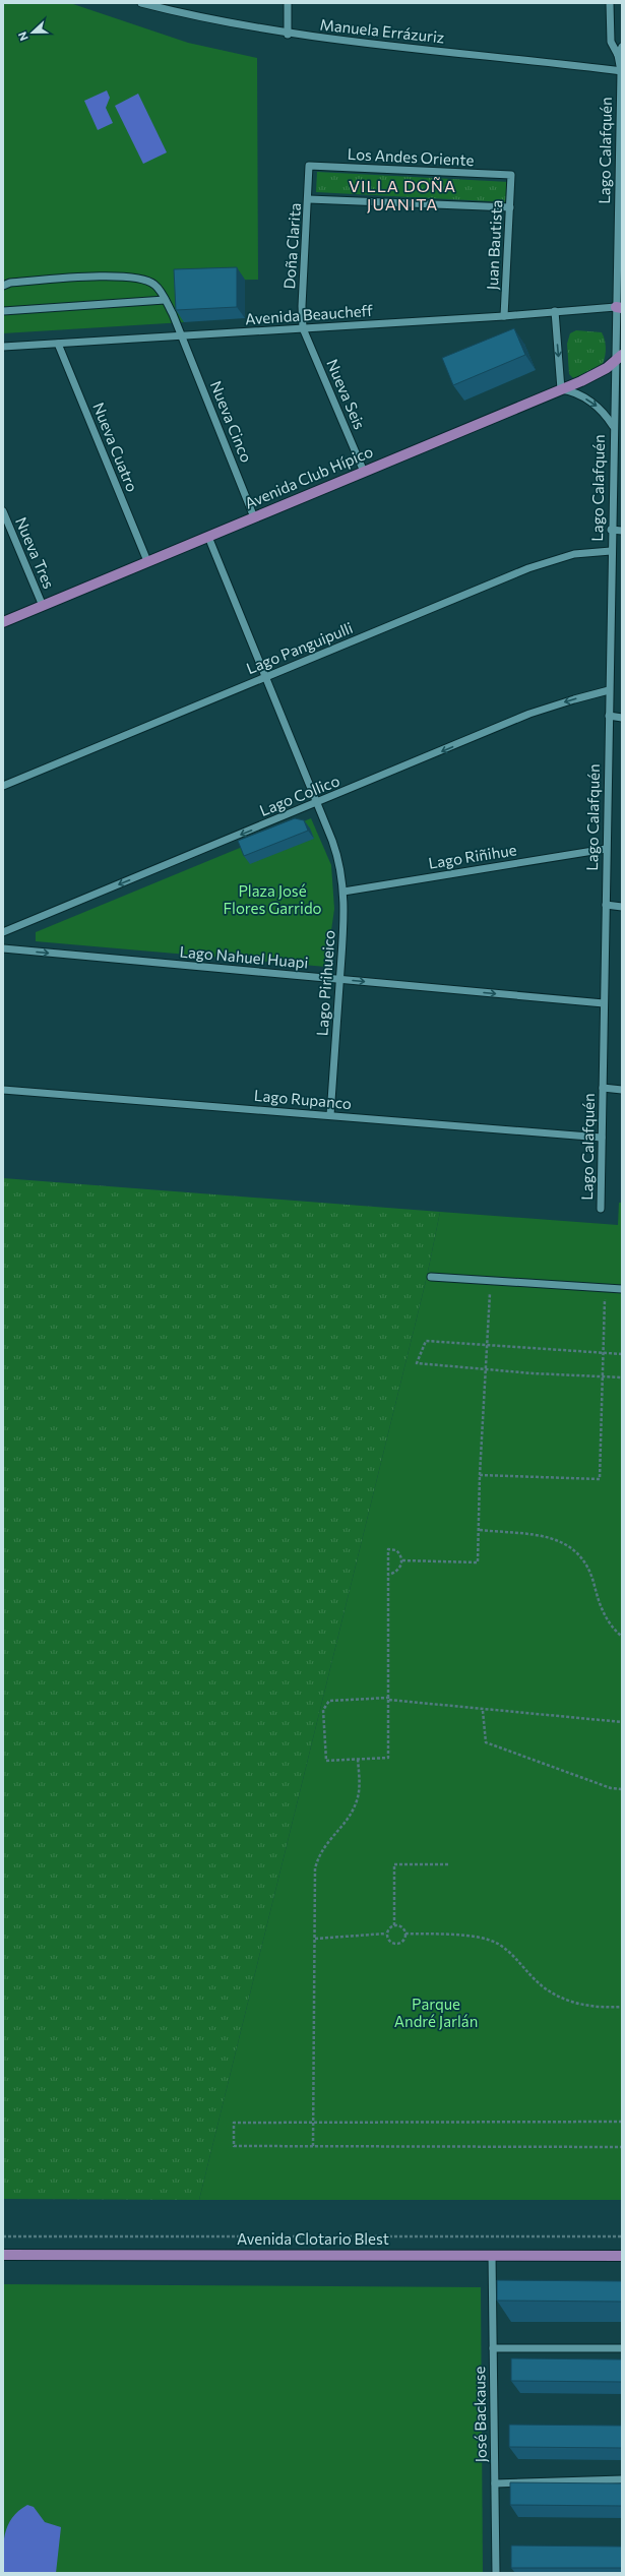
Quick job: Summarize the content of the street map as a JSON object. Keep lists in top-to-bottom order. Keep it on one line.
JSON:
{"streets":{"main road":["Avenida Club Hípico","Avenida Clotario Blest"],"street":["Manuela Errázuriz","Lago Calafquén","Los Andes Oriente","Juan Bautista","Doña Clarita","Avenida Beaucheff","Nueva Seis","Nueva Cinco","Nueva Cuatro","Nueva Tres","Lago Panguipulli","Lago Collico","Lago Riñihue","Lago Nahuel Huapi","Lago Pirihueico","Lago Rupanco","José Backause"]},"crossings":[["Manuela Errázuriz","Lago Calafquén"],["Lago Calafquén","Avenida Beaucheff"],["Lago Calafquén","Avenida Club Hípico"],["Lago Calafquén","Lago Panguipulli"],["Lago Calafquén","Lago Collico"],["Lago Calafquén","Lago Riñihue"],["Lago Calafquén","Lago Nahuel Huapi"],["Lago Calafquén","Lago Rupanco"],["Los Andes Oriente","Juan Bautista"],["Los Andes Oriente","Doña Clarita"],["Juan Bautista","Avenida Beaucheff"],["Doña Clarita","Avenida Beaucheff"],["Doña Clarita","Nueva Seis"],["Avenida Beaucheff","Nueva Seis"],["Avenida Beaucheff","Nueva Cinco"],["Avenida Beaucheff","Nueva Cuatro"],["Nueva Seis","Avenida Club Hípico"],["Nueva Cinco","Avenida Club Hípico"],["Nueva Cuatro","Avenida Club Hípico"],["Avenida Club Hípico","Nueva Tres"],["Avenida Club Hípico","Lago Pirihueico"],["Lago Panguipulli","Lago Pirihueico"],["Lago Collico","Lago Pirihueico"],["Lago Riñihue","Lago Pirihueico"],["Lago Nahuel Huapi","Lago Pirihueico"],["Lago Pirihueico","Lago Rupanco"],["Avenida Clotario Blest","José Backause"]],"one_way":["Lago Collico","Lago Nahuel Huapi"],"districts":["VILLA DOÑA JUANITA"],"parks":["Plaza José Flores Garrido","Parque André Jarlán"],"north":"left"}
